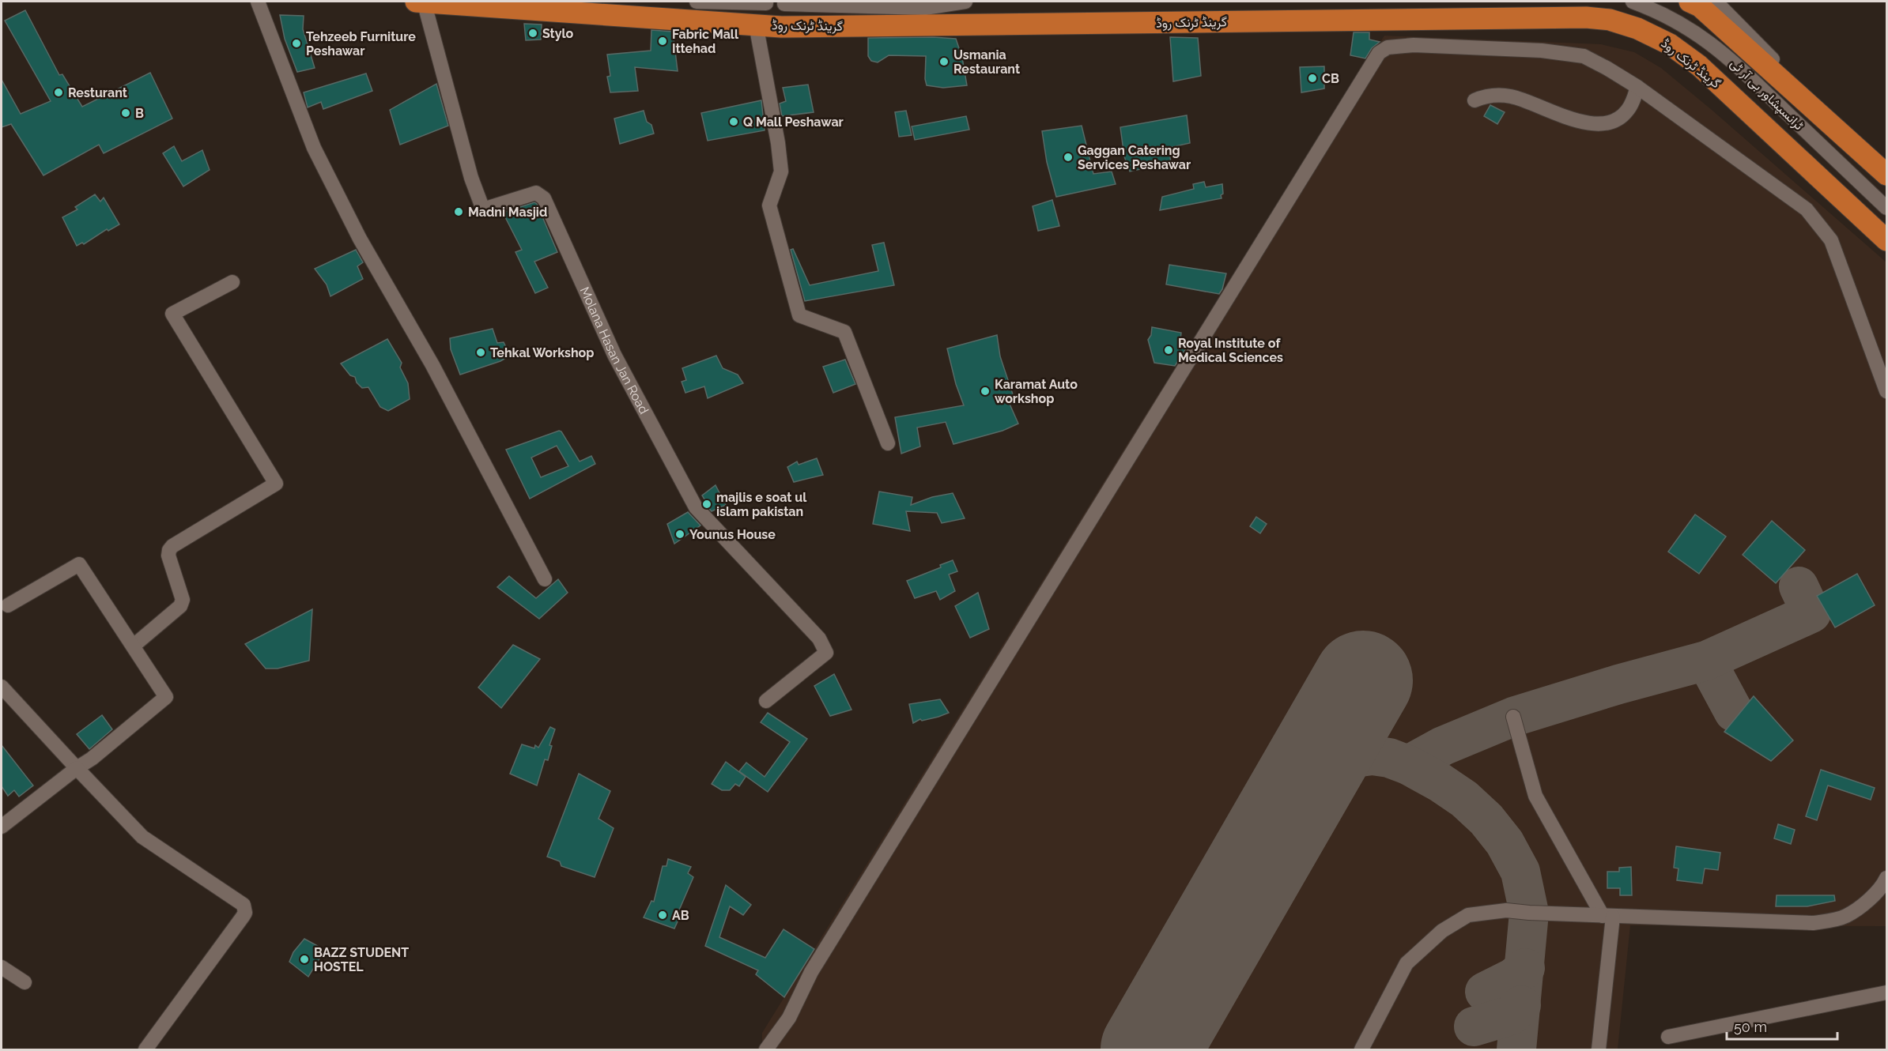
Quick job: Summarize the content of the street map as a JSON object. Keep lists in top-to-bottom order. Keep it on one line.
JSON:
{"streets":{"highway":["گرینڈ ٹرنک روڈ"],"street":["ٹرانسپشاور بی آر ٹی","Molana Hasan Jan Road"]},"crossings":[["گرینڈ ٹرنک روڈ","Molana Hasan Jan Road"]],"places":["Stylo","Fabric Mall Ittehad","Tehzeeb Furniture Peshawar","Usmania Restaurant","CB","Resturant","B","Q Mall Peshawar","Gaggan Catering Services Peshawar","Madni Masjid","Royal Institute of Medical Sciences","Tehkal Workshop","Karamat Auto workshop","majlis e soat ul islam pakistan","Younus House","AB","BAZZ STUDENT HOSTEL"],"scale_bar":"50 m"}
